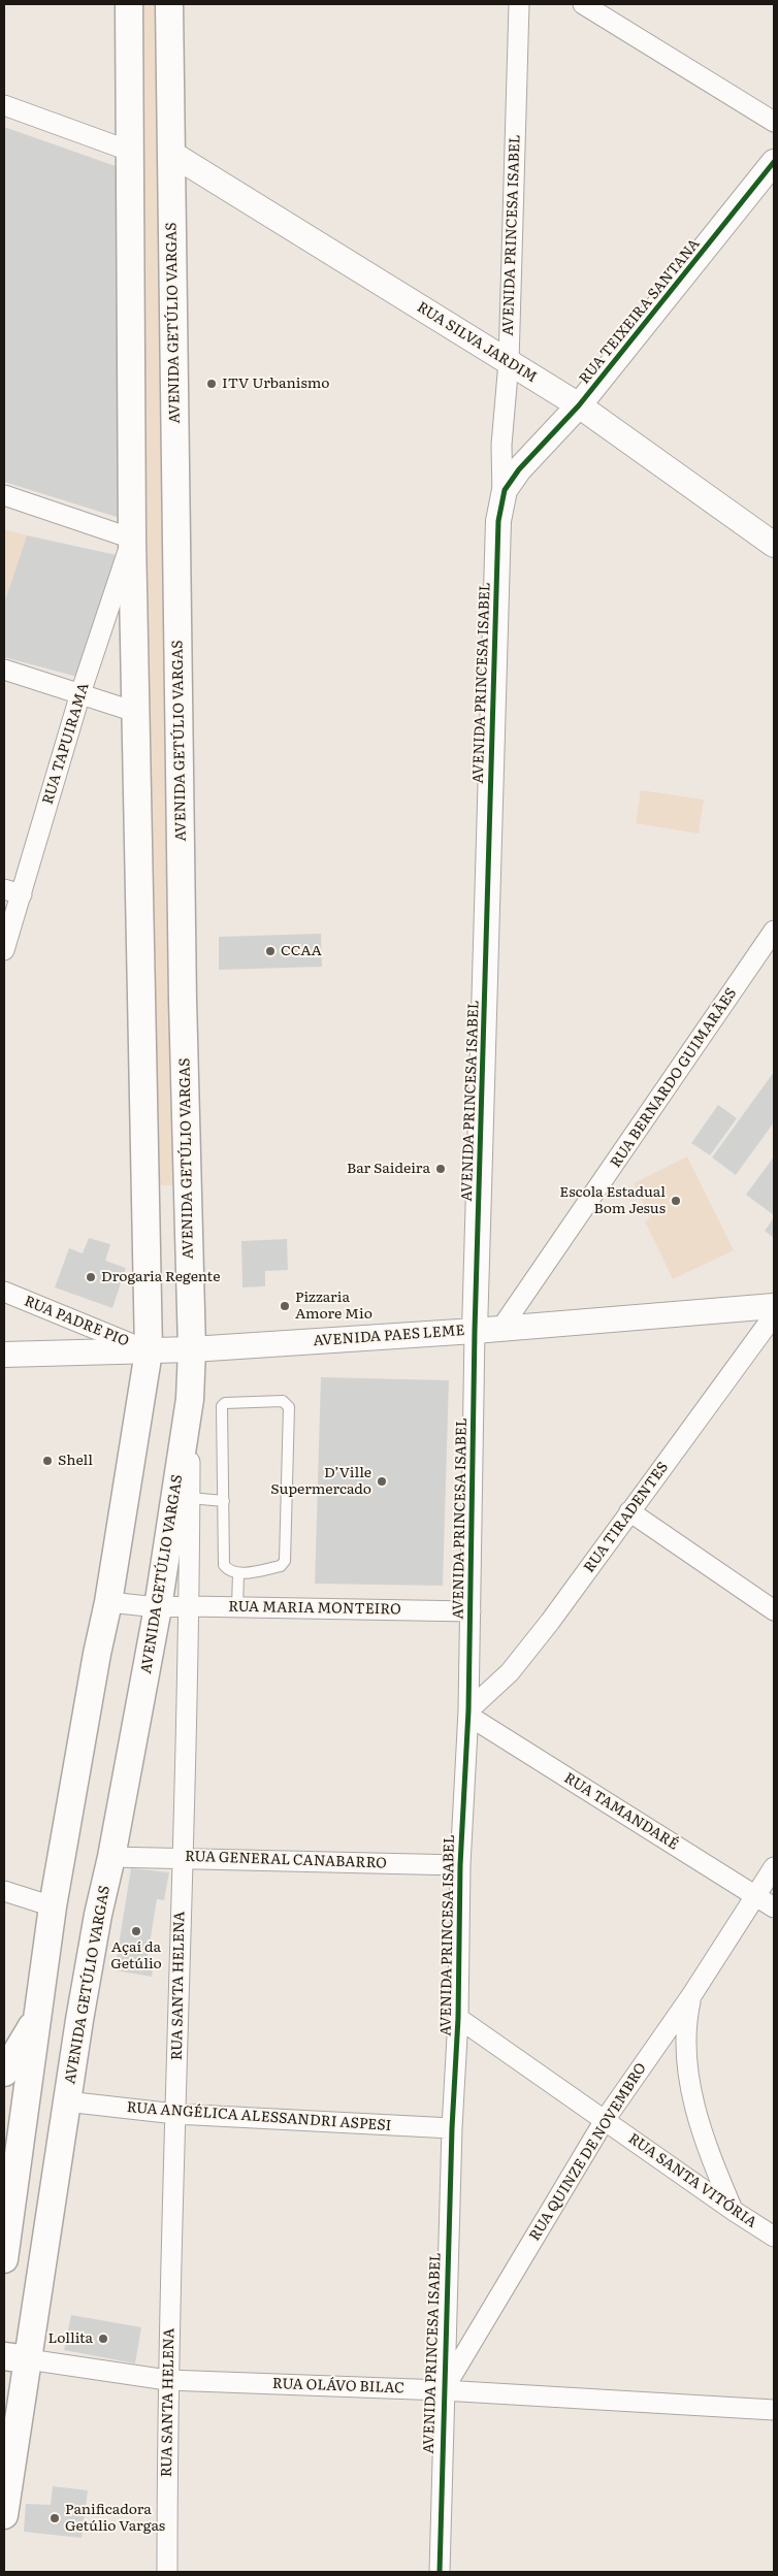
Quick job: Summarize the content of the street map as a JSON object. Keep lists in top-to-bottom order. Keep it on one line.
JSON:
{"streets":{"main road":["AVENIDA GETÚLIO VARGAS"],"street":["AVENIDA PRINCESA ISABEL","RUA TEIXEIRA SANTANA","RUA SILVA JARDIM","RUA TAPUIRAMA","RUA BERNARDO GUIMARÃES","RUA PADRE PIO","AVENIDA PAES LEME","RUA TIRADENTES","RUA MARIA MONTEIRO","RUA TAMANDARÉ","RUA GENERAL CANABARRO","RUA SANTA HELENA","RUA ANGÉLICA ALESSANDRI ASPESI","RUA QUINZE DE NOVEMBRO","RUA SANTA VITÓRIA","RUA OLÁVO BILAC"]},"crossings":[["AVENIDA PRINCESA ISABEL","RUA TEIXEIRA SANTANA"],["AVENIDA PRINCESA ISABEL","RUA SILVA JARDIM"],["AVENIDA PRINCESA ISABEL","AVENIDA PAES LEME"],["AVENIDA PRINCESA ISABEL","RUA TIRADENTES"],["AVENIDA PRINCESA ISABEL","RUA MARIA MONTEIRO"],["AVENIDA PRINCESA ISABEL","RUA TAMANDARÉ"],["AVENIDA PRINCESA ISABEL","RUA GENERAL CANABARRO"],["AVENIDA PRINCESA ISABEL","RUA ANGÉLICA ALESSANDRI ASPESI"],["AVENIDA PRINCESA ISABEL","RUA QUINZE DE NOVEMBRO"],["AVENIDA PRINCESA ISABEL","RUA SANTA VITÓRIA"],["AVENIDA PRINCESA ISABEL","RUA OLÁVO BILAC"],["RUA TEIXEIRA SANTANA","RUA SILVA JARDIM"],["AVENIDA GETÚLIO VARGAS","RUA SILVA JARDIM"],["AVENIDA GETÚLIO VARGAS","AVENIDA PAES LEME"],["AVENIDA GETÚLIO VARGAS","RUA MARIA MONTEIRO"],["AVENIDA GETÚLIO VARGAS","RUA GENERAL CANABARRO"],["AVENIDA GETÚLIO VARGAS","RUA SANTA HELENA"],["AVENIDA GETÚLIO VARGAS","RUA ANGÉLICA ALESSANDRI ASPESI"],["AVENIDA GETÚLIO VARGAS","RUA OLÁVO BILAC"],["RUA BERNARDO GUIMARÃES","AVENIDA PAES LEME"],["RUA PADRE PIO","AVENIDA PAES LEME"],["RUA TIRADENTES","RUA TAMANDARÉ"],["RUA MARIA MONTEIRO","RUA SANTA HELENA"],["RUA TAMANDARÉ","RUA QUINZE DE NOVEMBRO"],["RUA GENERAL CANABARRO","RUA SANTA HELENA"],["RUA SANTA HELENA","RUA ANGÉLICA ALESSANDRI ASPESI"],["RUA SANTA HELENA","RUA OLÁVO BILAC"],["RUA QUINZE DE NOVEMBRO","RUA SANTA VITÓRIA"],["RUA QUINZE DE NOVEMBRO","RUA OLÁVO BILAC"]],"places":["ITV Urbanismo","CCAA","Bar Saideira","Escola Estadual Bom Jesus","Drogaria Regente","Pizzaria Amore Mio","Shell","D’Ville Supermercado","Açaí da Getúlio","Lollita","Panificadora Getúlio Vargas"]}
